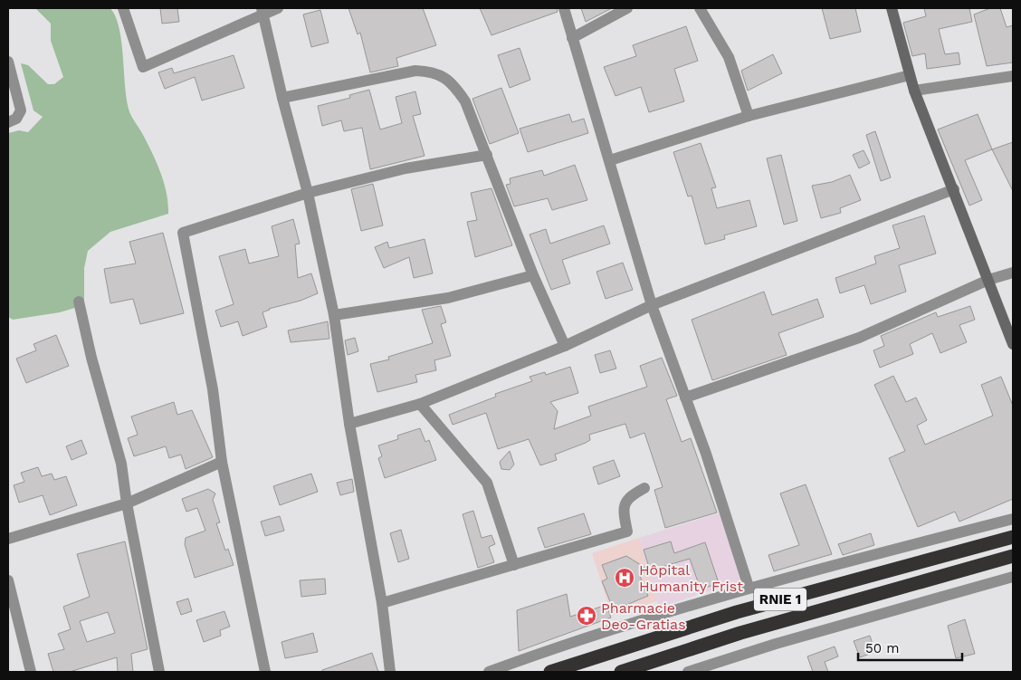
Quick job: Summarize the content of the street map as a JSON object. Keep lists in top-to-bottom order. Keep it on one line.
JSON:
{"streets":{"highway":["RNIE 1"]},"places":{"hospital":["Hôpital Humanity Frist"],"pharmacy":["Pharmacie Deo-Gratias"]},"scale_bar":"50 m"}
